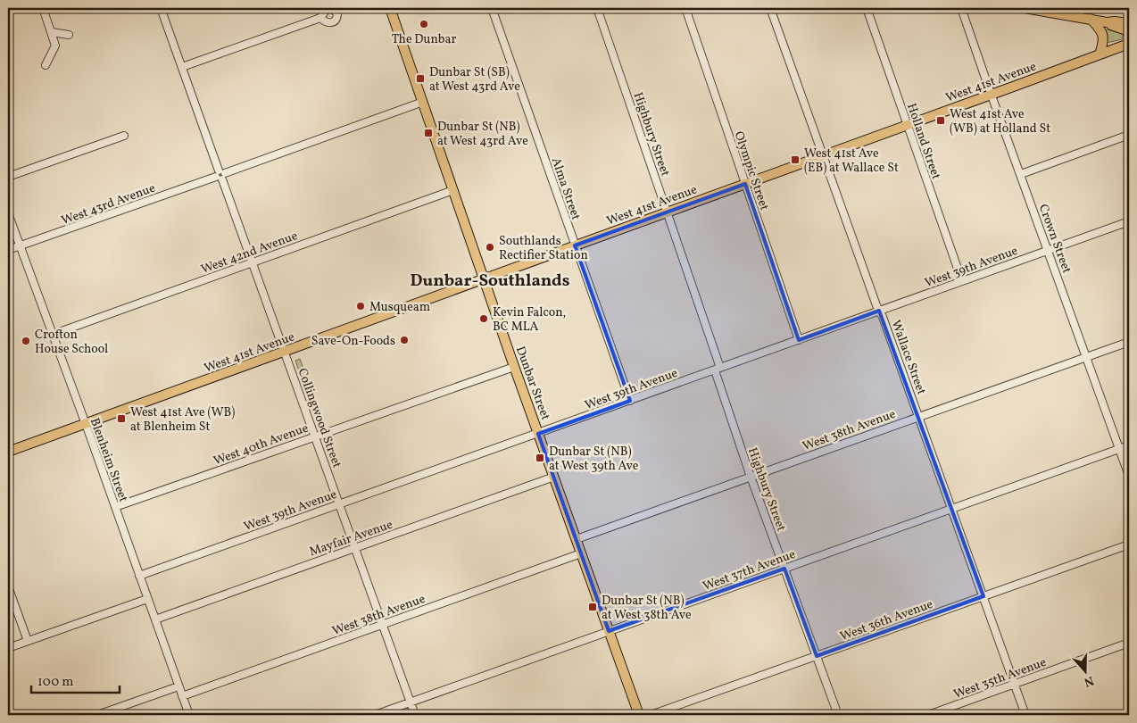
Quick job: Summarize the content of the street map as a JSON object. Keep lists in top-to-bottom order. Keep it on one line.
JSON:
{"streets":{"main road":["West 41st Avenue","Dunbar Street"],"street":["Highbury Street","Holland Street","Olympic Street","Alma Street","West 43rd Avenue","Crown Street","West 42nd Avenue","West 39th Avenue","Wallace Street","Collingwood Street","West 38th Avenue","West 40th Avenue","Blenheim Street","Mayfair Avenue","West 37th Avenue","West 36th Avenue","West 35th Avenue"]},"crossings":[["West 41st Avenue","Highbury Street"],["West 41st Avenue","Holland Street"],["West 41st Avenue","Olympic Street"],["West 41st Avenue","Alma Street"],["West 41st Avenue","Crown Street"],["West 41st Avenue","Wallace Street"],["West 41st Avenue","Dunbar Street"],["West 41st Avenue","Collingwood Street"],["West 41st Avenue","Blenheim Street"],["Highbury Street","West 39th Avenue"],["Highbury Street","West 38th Avenue"],["Highbury Street","West 37th Avenue"],["Highbury Street","West 36th Avenue"],["Holland Street","West 39th Avenue"],["Olympic Street","West 39th Avenue"],["Alma Street","West 39th Avenue"],["West 43rd Avenue","Dunbar Street"],["West 43rd Avenue","Collingwood Street"],["West 43rd Avenue","Blenheim Street"],["Crown Street","West 39th Avenue"],["Crown Street","West 38th Avenue"],["Crown Street","West 37th Avenue"],["West 42nd Avenue","Dunbar Street"],["West 42nd Avenue","Collingwood Street"],["West 42nd Avenue","Blenheim Street"],["West 39th Avenue","Wallace Street"],["West 39th Avenue","Dunbar Street"],["West 39th Avenue","Collingwood Street"],["West 39th Avenue","Blenheim Street"],["Wallace Street","West 38th Avenue"],["Wallace Street","West 37th Avenue"],["Wallace Street","West 36th Avenue"],["Wallace Street","West 35th Avenue"],["Dunbar Street","West 38th Avenue"],["Dunbar Street","West 40th Avenue"],["Dunbar Street","Mayfair Avenue"],["Dunbar Street","West 37th Avenue"],["Collingwood Street","West 38th Avenue"],["Collingwood Street","West 40th Avenue"],["Collingwood Street","Mayfair Avenue"],["Collingwood Street","West 37th Avenue"],["West 38th Avenue","Blenheim Street"],["West 40th Avenue","Blenheim Street"],["Blenheim Street","Mayfair Avenue"]],"districts":["Dunbar-Southlands"],"places":{"other":["The Dunbar","Southlands Rectifier Station","Musqueam","Kevin Falcon, BC MLA","Save-On-Foods","Crofton House School"],"transit":["Dunbar St (SB) at West 43rd Ave","West 41st Ave (WB) at Holland St","Dunbar St (NB) at West 43rd Ave","West 41st Ave (EB) at Wallace St","West 41st Ave (WB) at Blenheim St","Dunbar St (NB) at West 39th Ave","Dunbar St (NB) at West 38th Ave"]},"scale_bar":"100 m","north":"bottom"}
